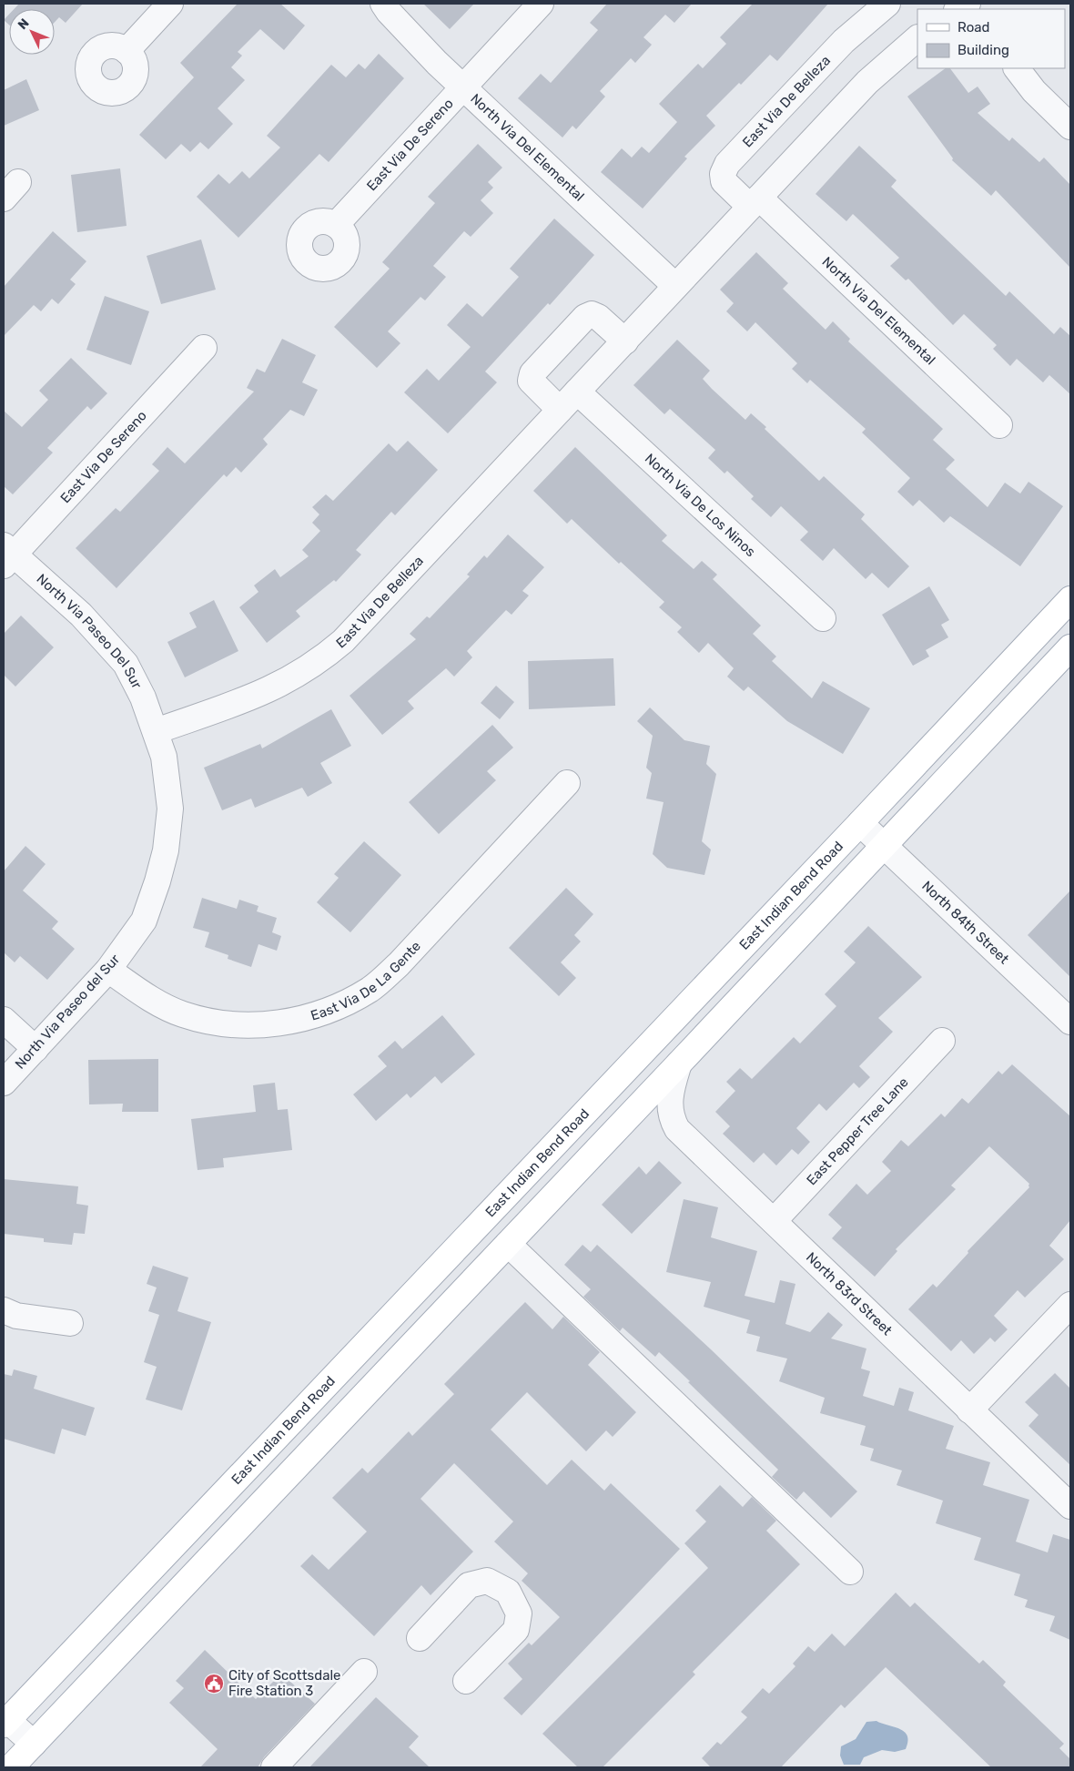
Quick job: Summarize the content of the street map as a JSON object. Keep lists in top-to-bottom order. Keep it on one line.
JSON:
{"streets":{"main road":["East Indian Bend Road"],"street":["East Via De Belleza","East Via De Sereno","North Via Del Elemental","North Via De Los Ninos","North Via Paseo Del Sur","North 84th Street","East Via De La Gente","North Via Paseo del Sur","East Pepper Tree Lane","North 83rd Street"]},"crossings":[["East Via De Belleza","North Via Del Elemental"],["East Via De Belleza","North Via De Los Ninos"],["East Via De Belleza","North Via Paseo Del Sur"],["East Via De Belleza","North Via Paseo del Sur"],["East Via De Sereno","North Via Del Elemental"],["East Via De Sereno","North Via Paseo Del Sur"],["North Via Paseo Del Sur","North Via Paseo del Sur"],["East Indian Bend Road","North 84th Street"],["East Via De La Gente","North Via Paseo del Sur"],["East Pepper Tree Lane","North 83rd Street"]],"places":{"public building":["City of Scottsdale Fire Station 3"]},"legend":["Road","Building"],"north":"top left"}
